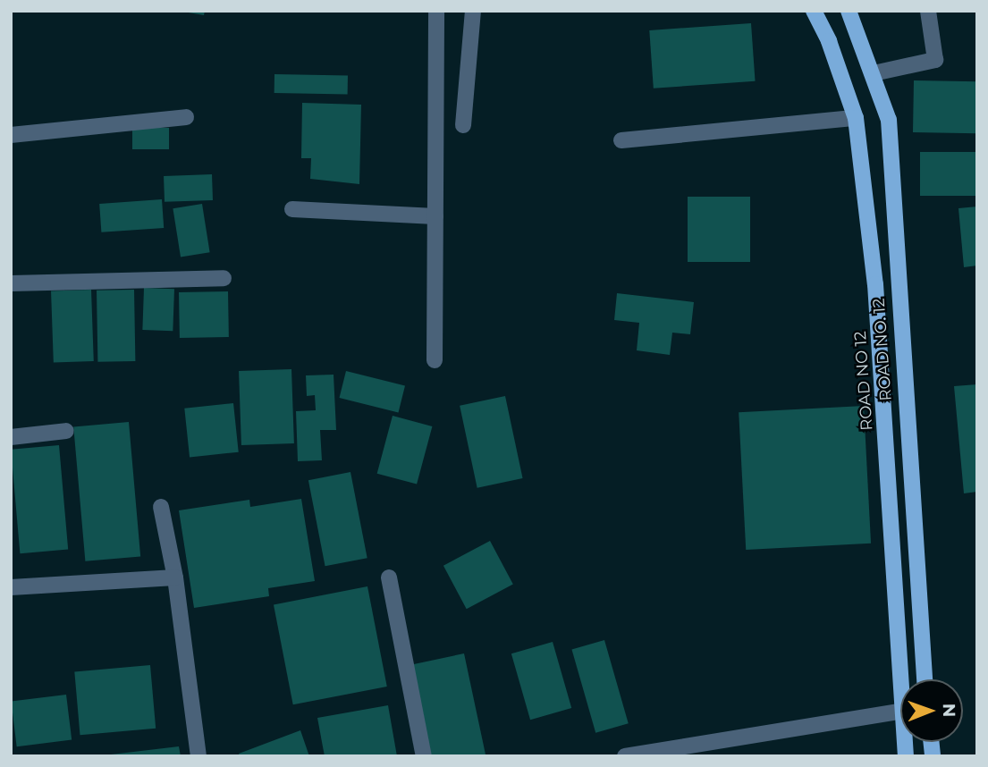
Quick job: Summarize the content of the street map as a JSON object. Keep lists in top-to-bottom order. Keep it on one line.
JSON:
{"streets":{"main road":["ROAD NO. 12","ROAD NO 12"]},"north":"right"}
